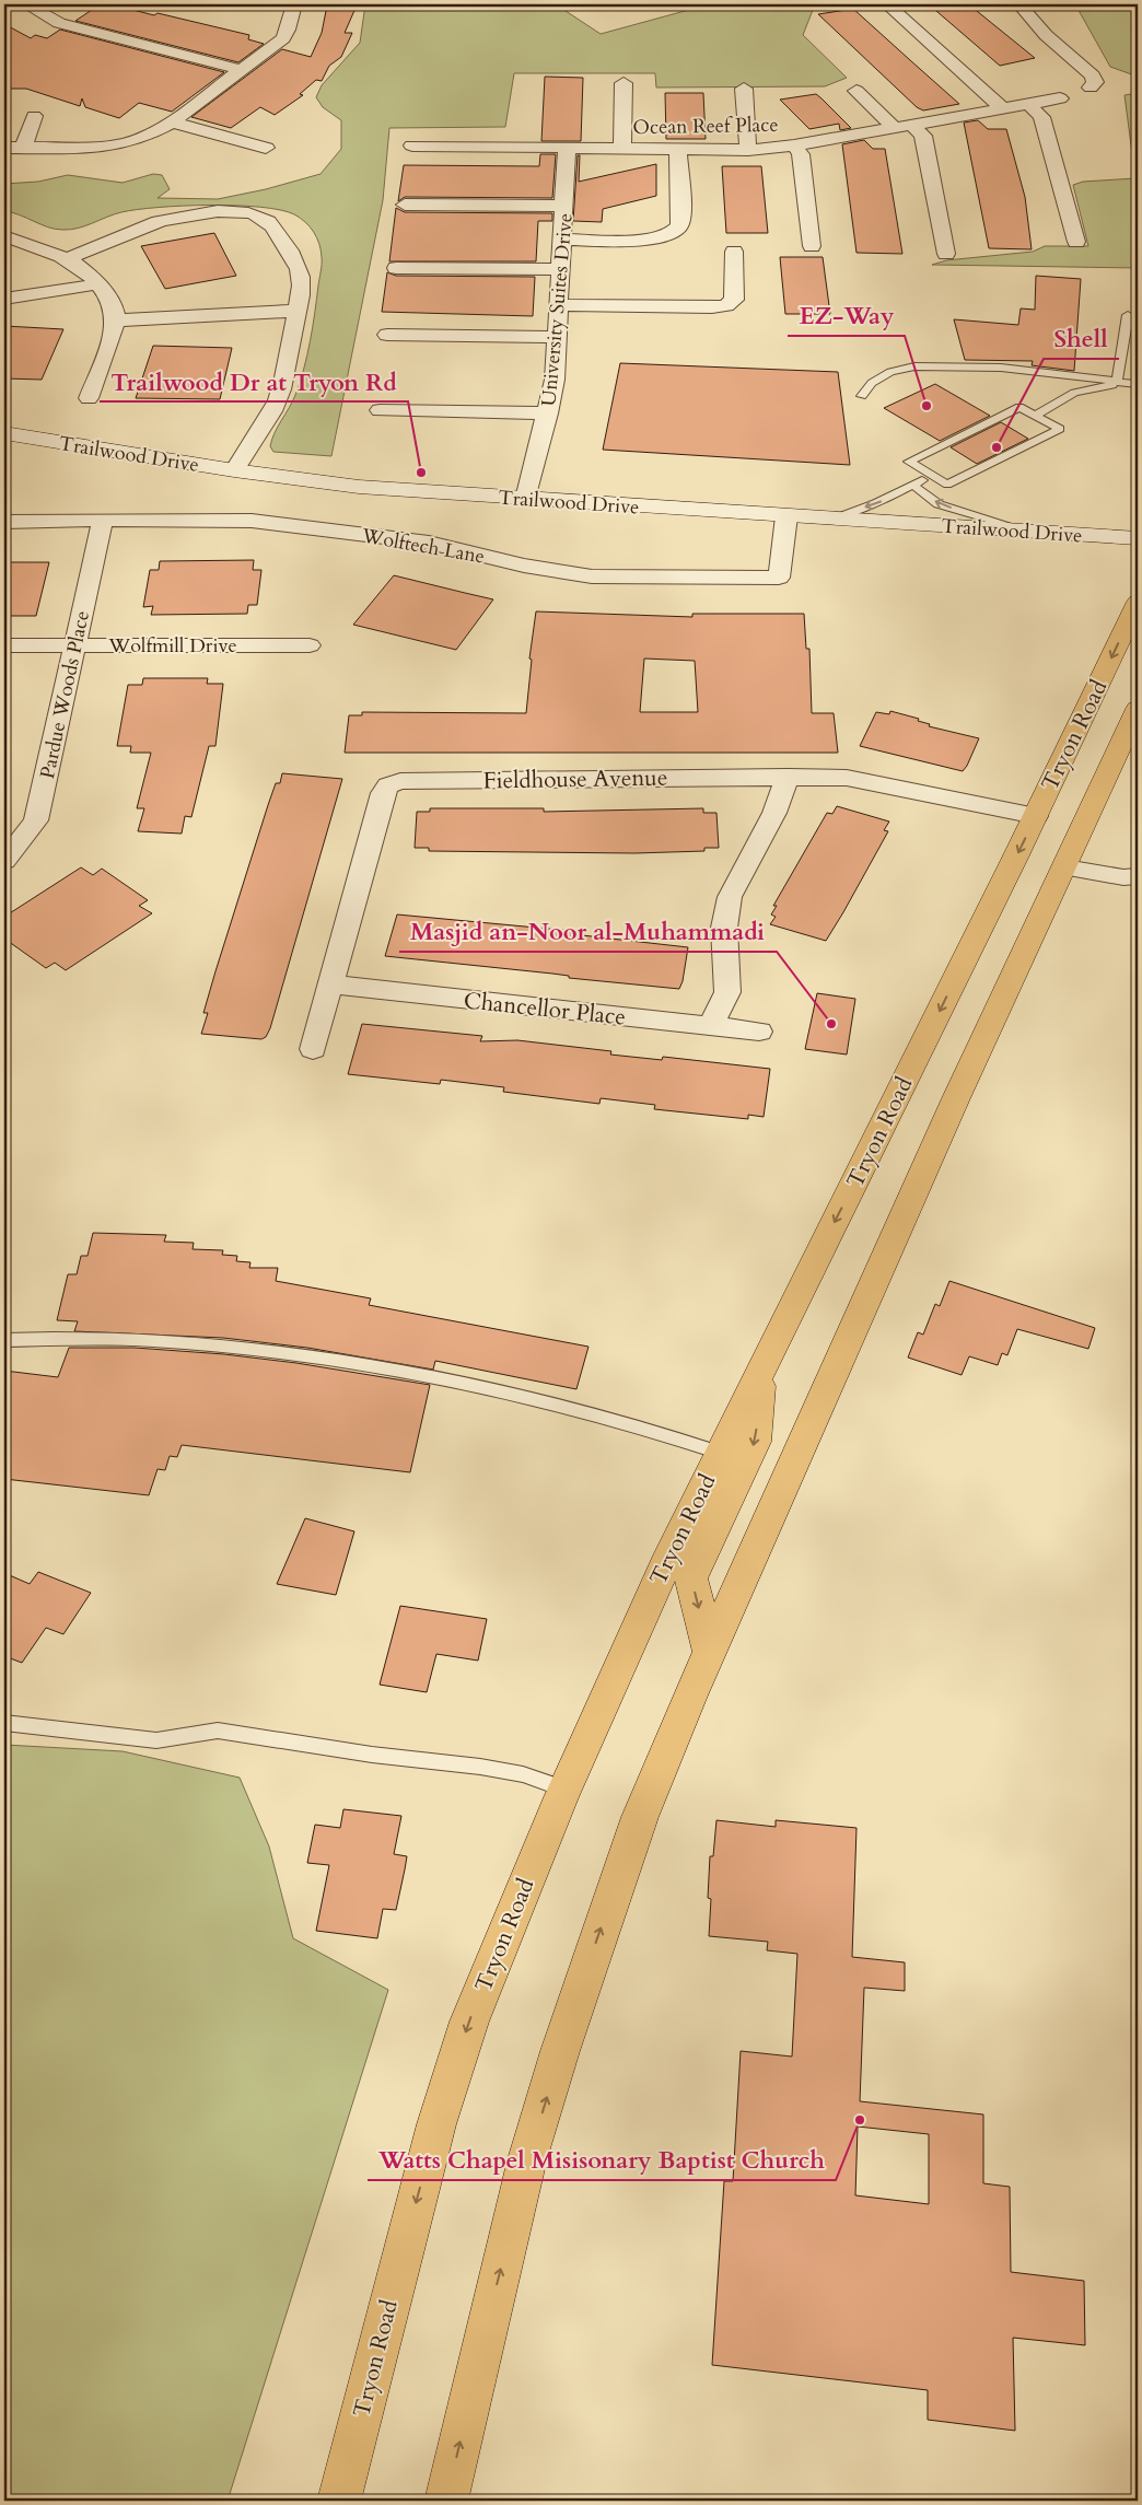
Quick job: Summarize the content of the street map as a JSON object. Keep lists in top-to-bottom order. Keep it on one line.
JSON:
{"streets":{"main road":["Tryon Road"],"street":["Ocean Reef Place","University Suites Drive","Trailwood Drive","Wolftech Lane","Wolfmill Drive","Pardue Woods Place","Fieldhouse Avenue","Chancellor Place"]},"crossings":[["Ocean Reef Place","University Suites Drive"],["University Suites Drive","Trailwood Drive"],["Trailwood Drive","Wolftech Lane"],["Wolftech Lane","Pardue Woods Place"],["Wolfmill Drive","Pardue Woods Place"],["Tryon Road","Fieldhouse Avenue"],["Fieldhouse Avenue","Chancellor Place"]],"places":["EZ-Way","Shell","Trailwood Dr at Tryon Rd","Masjid an-Noor al-Muhammadi","Watts Chapel Misisonary Baptist Church"]}
